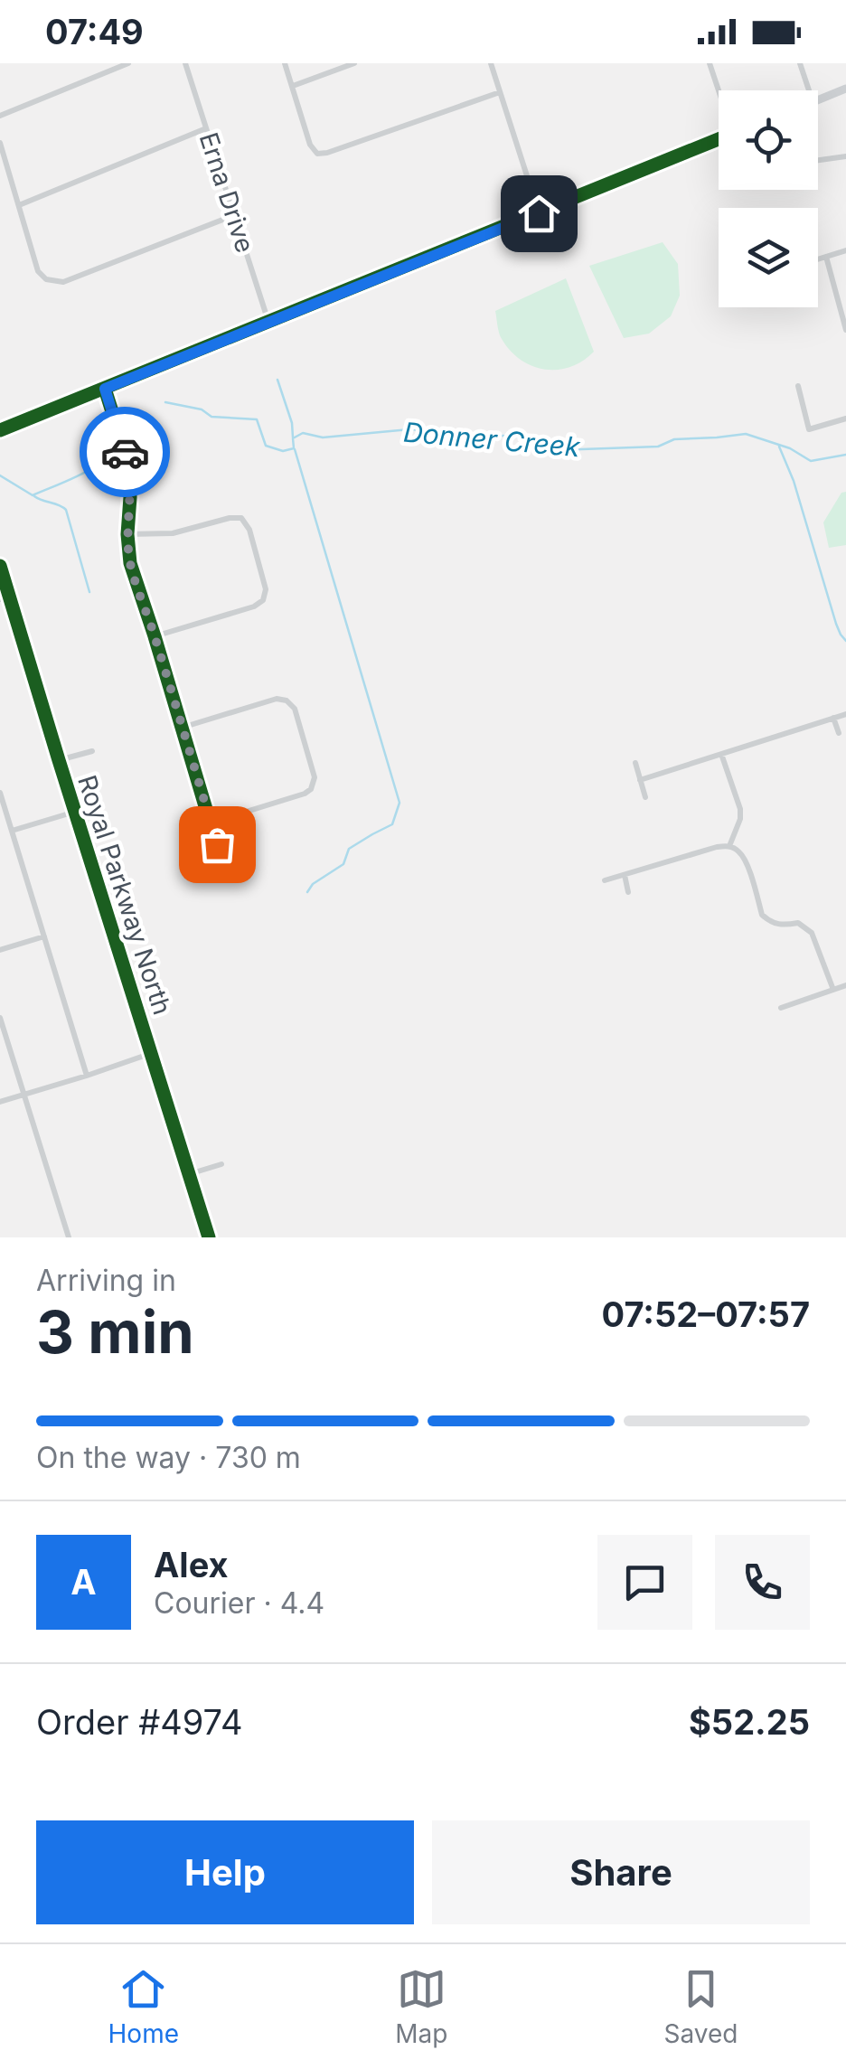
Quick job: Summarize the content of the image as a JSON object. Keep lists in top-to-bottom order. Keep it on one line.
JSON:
{"streets":{"street":["Erna Drive","Royal Parkway North"]},"water":["Donner Creek"],"page":{"status":"07:49","heading":["3 min","Arriving in","07:52–07:57"],"panel":["Alex","Courier · 4.4","Order #4974","$52.25"],"bar":"On the way · 730 m","round":"A","buttons":["Help","Share"],"tabs":["Home","Map","Saved"]}}
